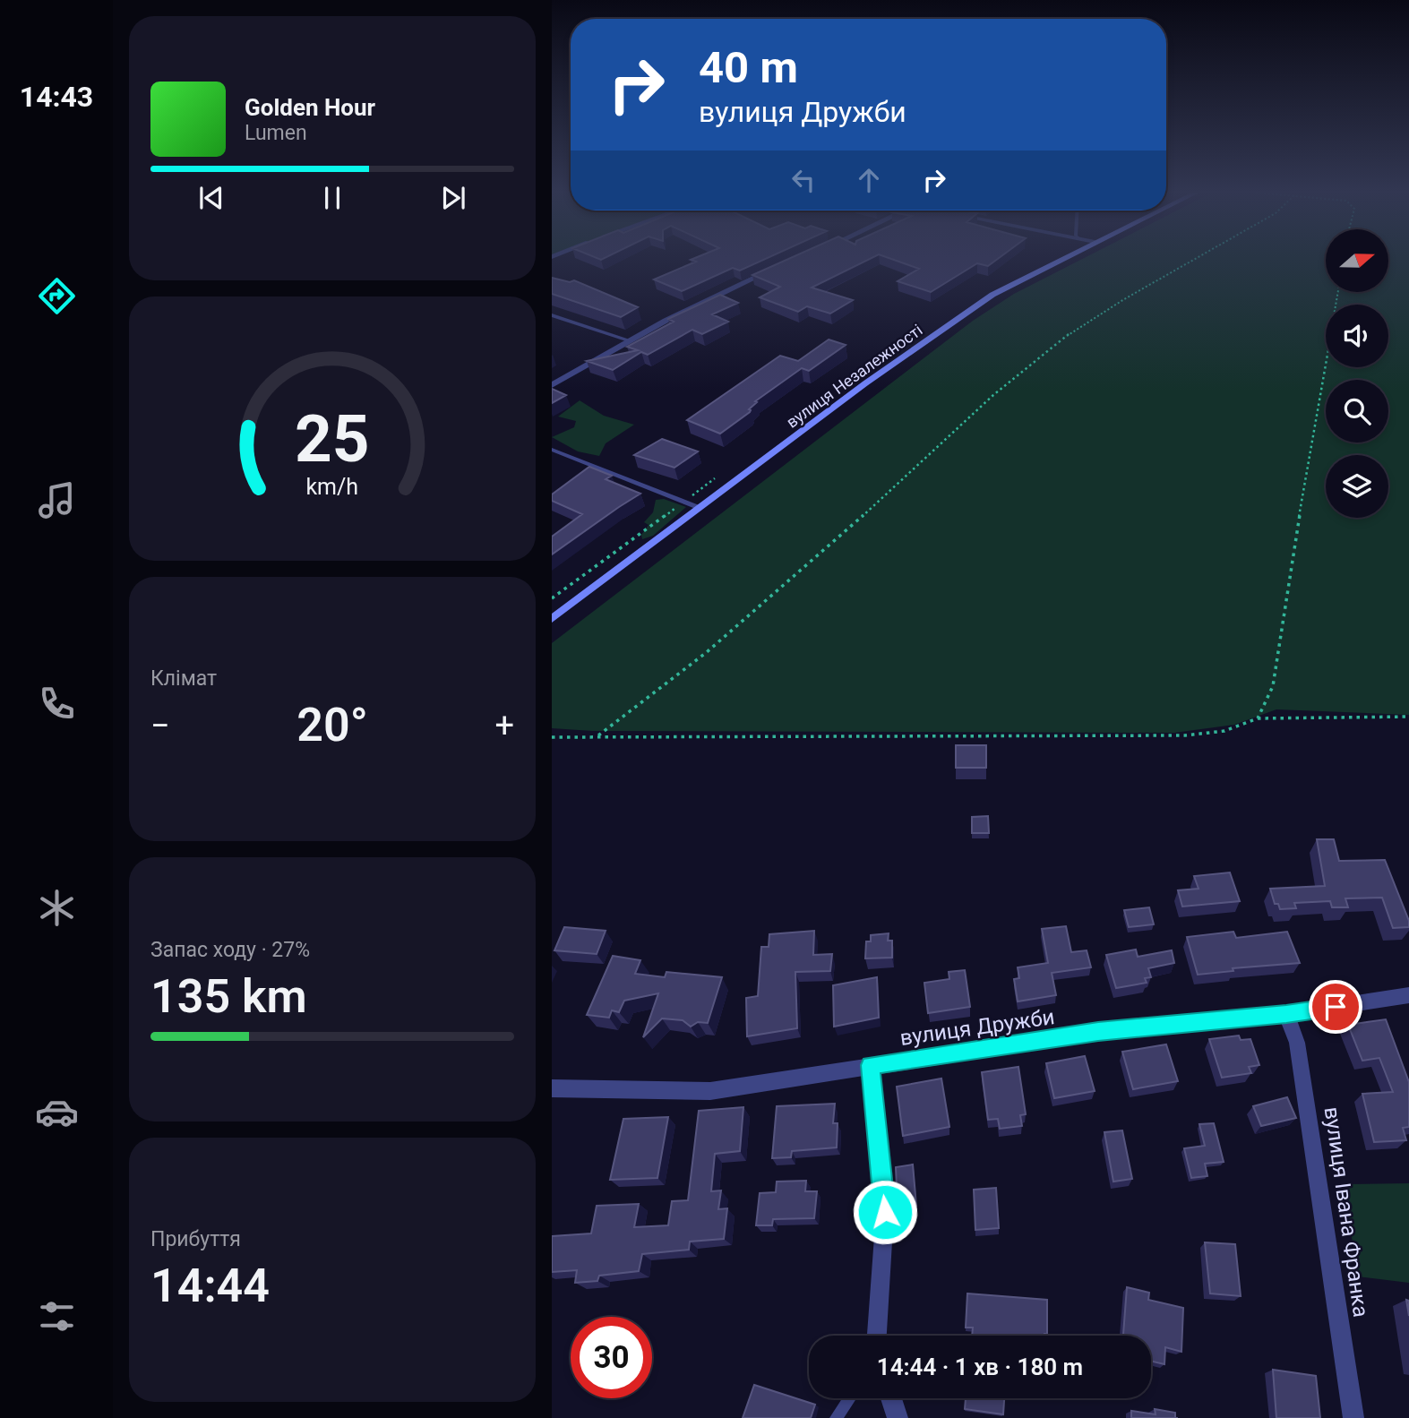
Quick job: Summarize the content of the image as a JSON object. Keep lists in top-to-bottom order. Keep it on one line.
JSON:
{"streets":{"street":["вулиця Незалежності","вулиця Дружби","вулиця Івана Франка"]},"crossings":[["вулиця Дружби","вулиця Івана Франка"]],"north":"right","page":{"tabs":"14:43","turn":["40 m","вулиця Дружби"],"song":["Golden Hour","Lumen"],"tile":["Клімат",["Запас ходу · 27%","135 km"],["Прибуття","14:44"]],"heat":["−","20°","+"],"limit":"30","trip":"14:44 · 1 хв · 180 m","gauge":["25","km/h"]}}
